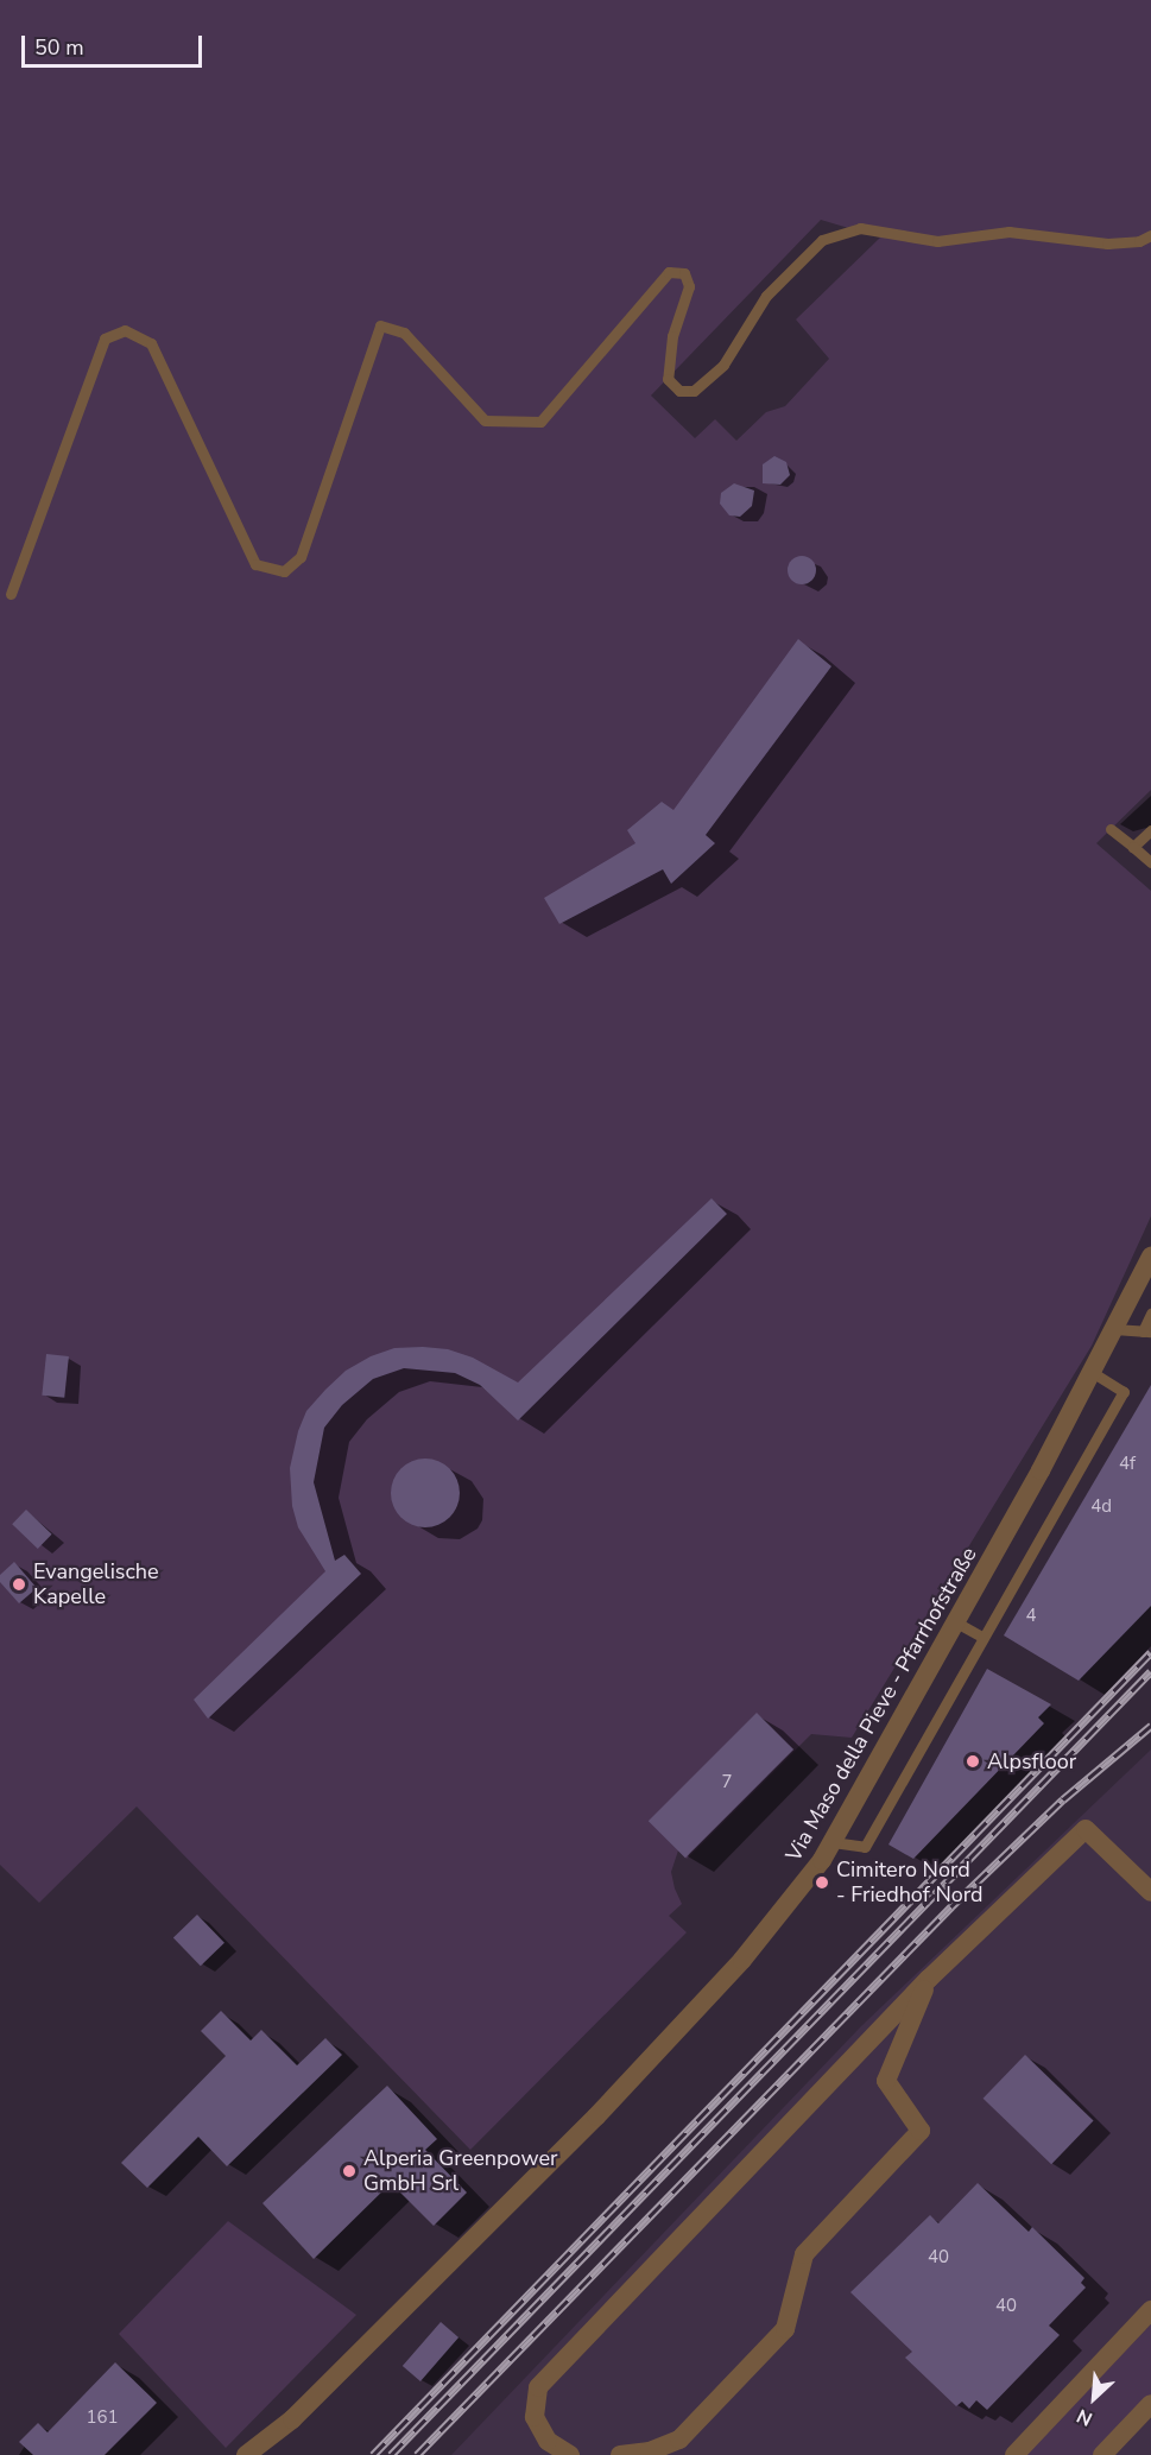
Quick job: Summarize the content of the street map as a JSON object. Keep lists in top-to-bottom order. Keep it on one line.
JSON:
{"streets":{"street":["Via Maso della Pieve - Pfarrhofstraße"]},"places":["Evangelische Kapelle","Alpsfloor","Cimitero Nord - Friedhof Nord","Alperia Greenpower GmbH Srl"],"house_numbers":["4f","4d","4","7","40","40","161"],"scale_bar":"50 m","north":"bottom left"}
